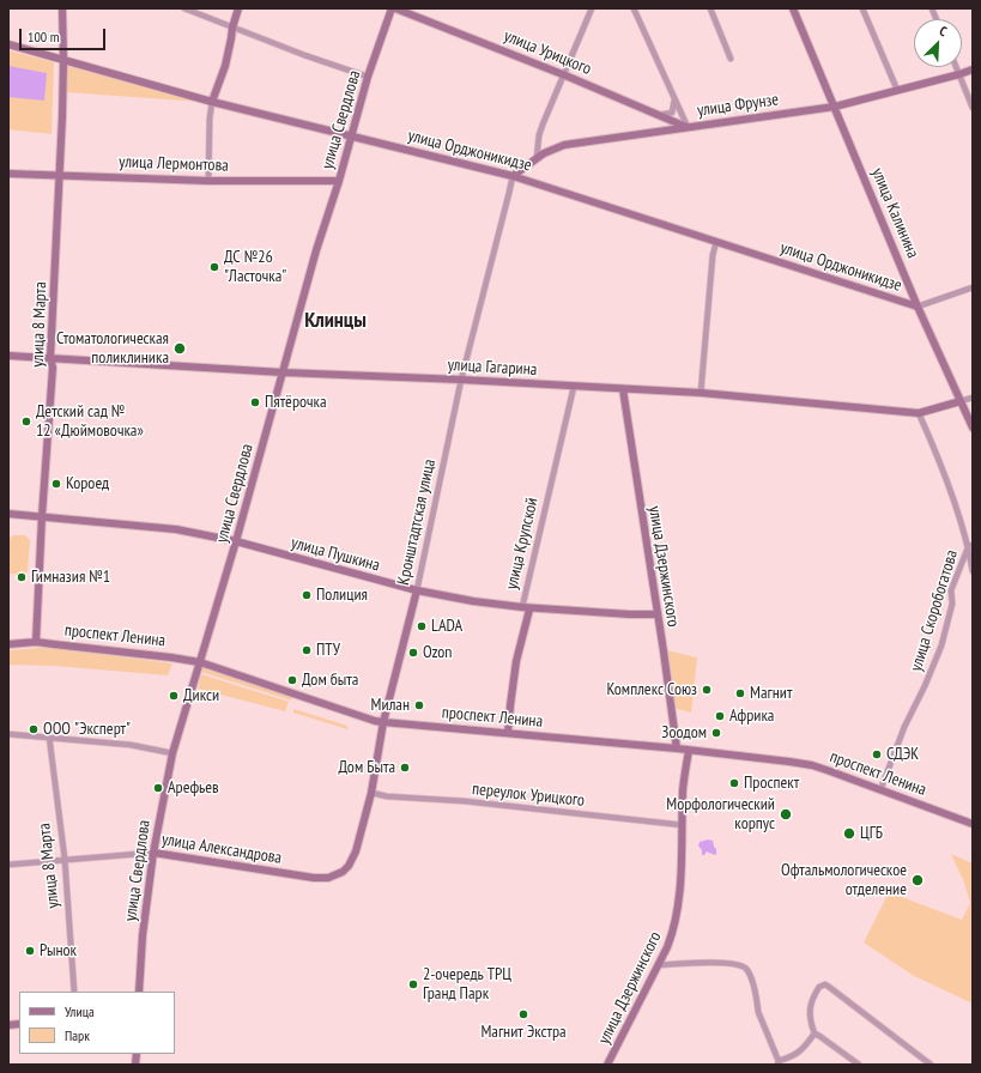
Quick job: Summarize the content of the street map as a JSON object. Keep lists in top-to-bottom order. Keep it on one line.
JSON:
{"streets":{"street":["улица Урицкого","улица Фрунзе","улица Свердлова","улица Орджоникидзе","улица Лермонтова","улица Калинина","улица 8 Марта","улица Гагарина","Кронштадтская улица","улица Крупской","улица Пушкина","улица Дзержинского","улица Скоробогатова","проспект Ленина","переулок Урицкого","улица Александрова"]},"crossings":[["улица Урицкого","улица Фрунзе"],["улица Фрунзе","улица Орджоникидзе"],["улица Фрунзе","улица Калинина"],["улица Фрунзе","Кронштадтская улица"],["улица Свердлова","улица Орджоникидзе"],["улица Свердлова","улица Лермонтова"],["улица Свердлова","улица Гагарина"],["улица Свердлова","улица Пушкина"],["улица Свердлова","проспект Ленина"],["улица Свердлова","улица Александрова"],["улица Орджоникидзе","улица Калинина"],["улица Орджоникидзе","улица 8 Марта"],["улица Орджоникидзе","Кронштадтская улица"],["улица Лермонтова","улица 8 Марта"],["улица Калинина","улица Гагарина"],["улица 8 Марта","улица Гагарина"],["улица 8 Марта","улица Пушкина"],["улица 8 Марта","проспект Ленина"],["улица 8 Марта","улица Александрова"],["улица Гагарина","Кронштадтская улица"],["улица Гагарина","улица Крупской"],["улица Гагарина","улица Дзержинского"],["Кронштадтская улица","улица Пушкина"],["Кронштадтская улица","проспект Ленина"],["Кронштадтская улица","переулок Урицкого"],["Кронштадтская улица","улица Александрова"],["улица Крупской","улица Пушкина"],["улица Крупской","проспект Ленина"],["улица Пушкина","улица Дзержинского"],["улица Дзержинского","проспект Ленина"],["улица Дзержинского","переулок Урицкого"],["улица Скоробогатова","проспект Ленина"]],"districts":["Клинцы"],"places":["ДС №26 \"Ласточка\"","Стоматологическая поликлиника","Пятёрочка","Детский сад № 12 «Дюймовочка»","Короед","Гимназия №1","Полиция","LADA","ПТУ","Ozon","Дом быта","Комплекс Союз","Магнит","Дикси","Милан","Африка","ООО \"Эксперт\"","Зоодом","СДЭК","Дом Быта","Проспект","Арефьев","Морфологический корпус","ЦГБ","Офтальмологическое отделение","Рынок","2-очередь ТРЦ Гранд Парк","Магнит Экстра"],"legend":["Улица","Парк"],"scale_bar":"100 m","north":"top right"}
